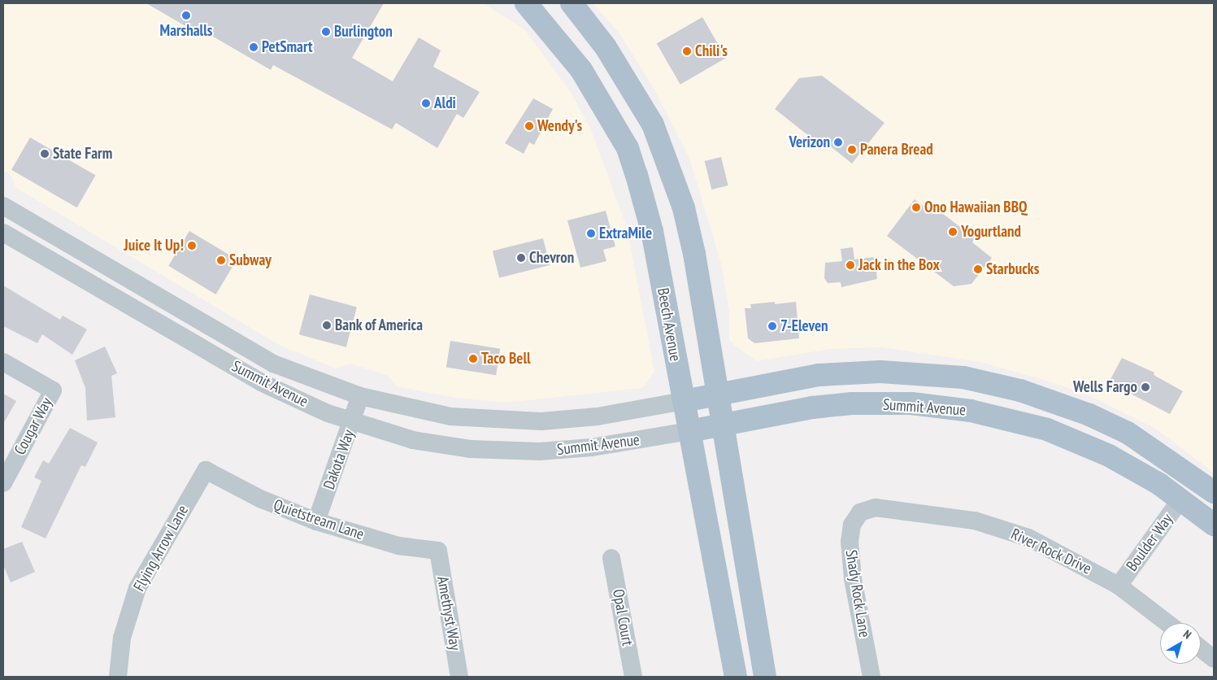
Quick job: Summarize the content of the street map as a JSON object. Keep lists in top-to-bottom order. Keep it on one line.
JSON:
{"streets":{"main road":["Beech Avenue","Summit Avenue"],"street":["Cougar Way","Dakota Way","Quietstream Lane","Boulder Way","Flying Arrow Lane","River Rock Drive","Shady Rock Lane","Amethyst Way","Opal Court"]},"crossings":[["Beech Avenue","Summit Avenue"],["Summit Avenue","Dakota Way"],["Summit Avenue","Boulder Way"],["Dakota Way","Quietstream Lane"],["Quietstream Lane","Flying Arrow Lane"],["Quietstream Lane","Amethyst Way"],["Boulder Way","River Rock Drive"],["River Rock Drive","Shady Rock Lane"]],"places":["Marshalls","Burlington","PetSmart","Chili's","Aldi","Wendy's","Verizon","Panera Bread","State Farm","Ono Hawaiian BBQ","Yogurtland","ExtraMile","Juice It Up!","Chevron","Subway","Jack in the Box","Starbucks","Bank of America","7-Eleven","Taco Bell","Wells Fargo"],"north":"top right"}
